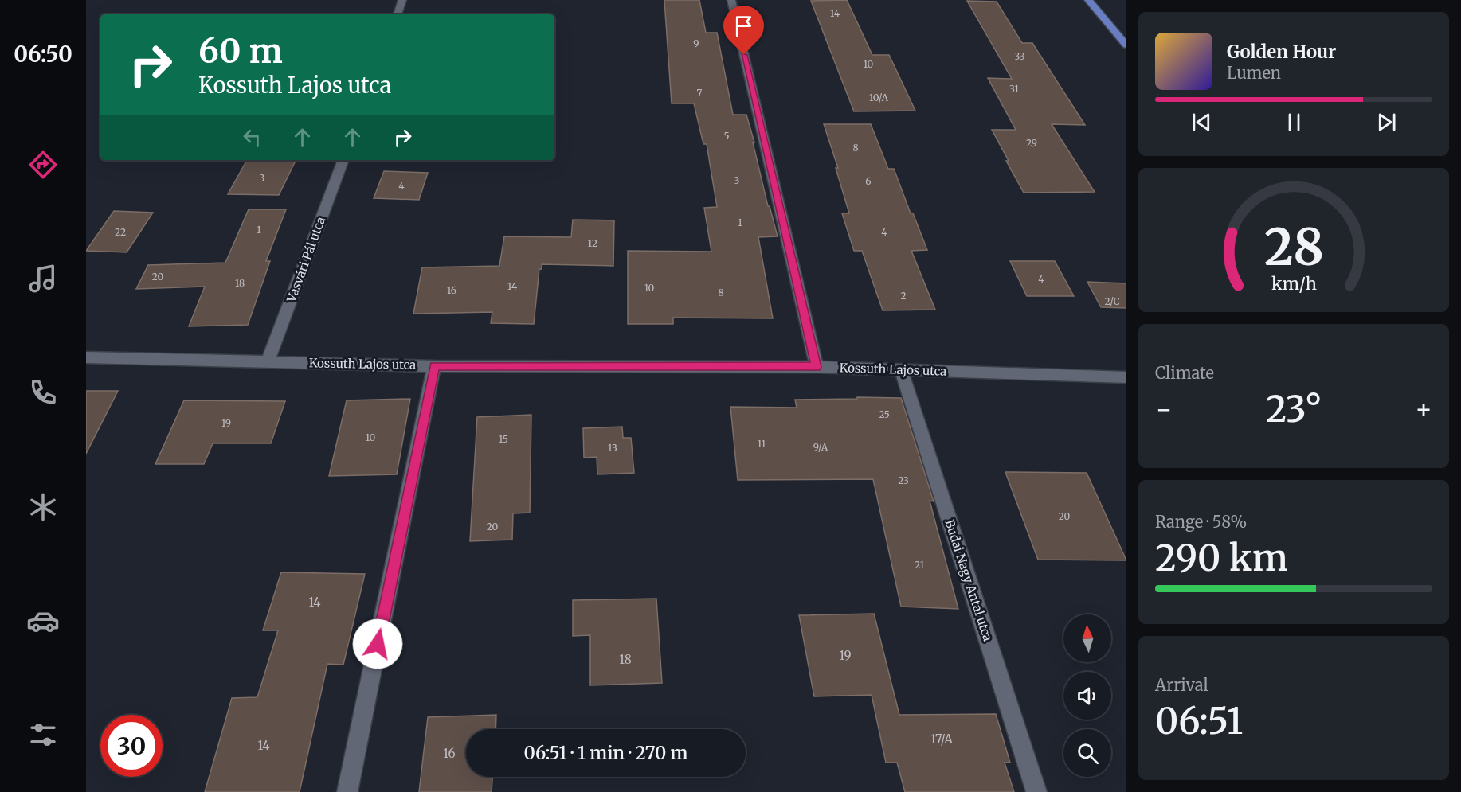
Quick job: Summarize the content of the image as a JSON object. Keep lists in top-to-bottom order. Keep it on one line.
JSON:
{"streets":{"street":["Vasvári Pál utca","Kossuth Lajos utca","Budai Nagy Antal utca"]},"crossings":[["Vasvári Pál utca","Kossuth Lajos utca"],["Kossuth Lajos utca","Budai Nagy Antal utca"]],"house_numbers":["14","9","33","10","31","7","10/A","5","29","8","3","3","6","4","1","1","22","4","12","20","4","18","14","10","16","8","2","2/C","25","19","10","15","11","9/A","13","23","20","20","21","14","19","18","17/A","14","16"],"north":"top","page":{"tabs":"06:50","turn":["60 m","Kossuth Lajos utca"],"song":["Golden Hour","Lumen"],"tile":["Climate",["Range · 58%","290 km"],["Arrival","06:51"]],"heat":["−","23°","+"],"limit":"30","trip":"06:51 · 1 min · 270 m","gauge":["28","km/h"]}}
